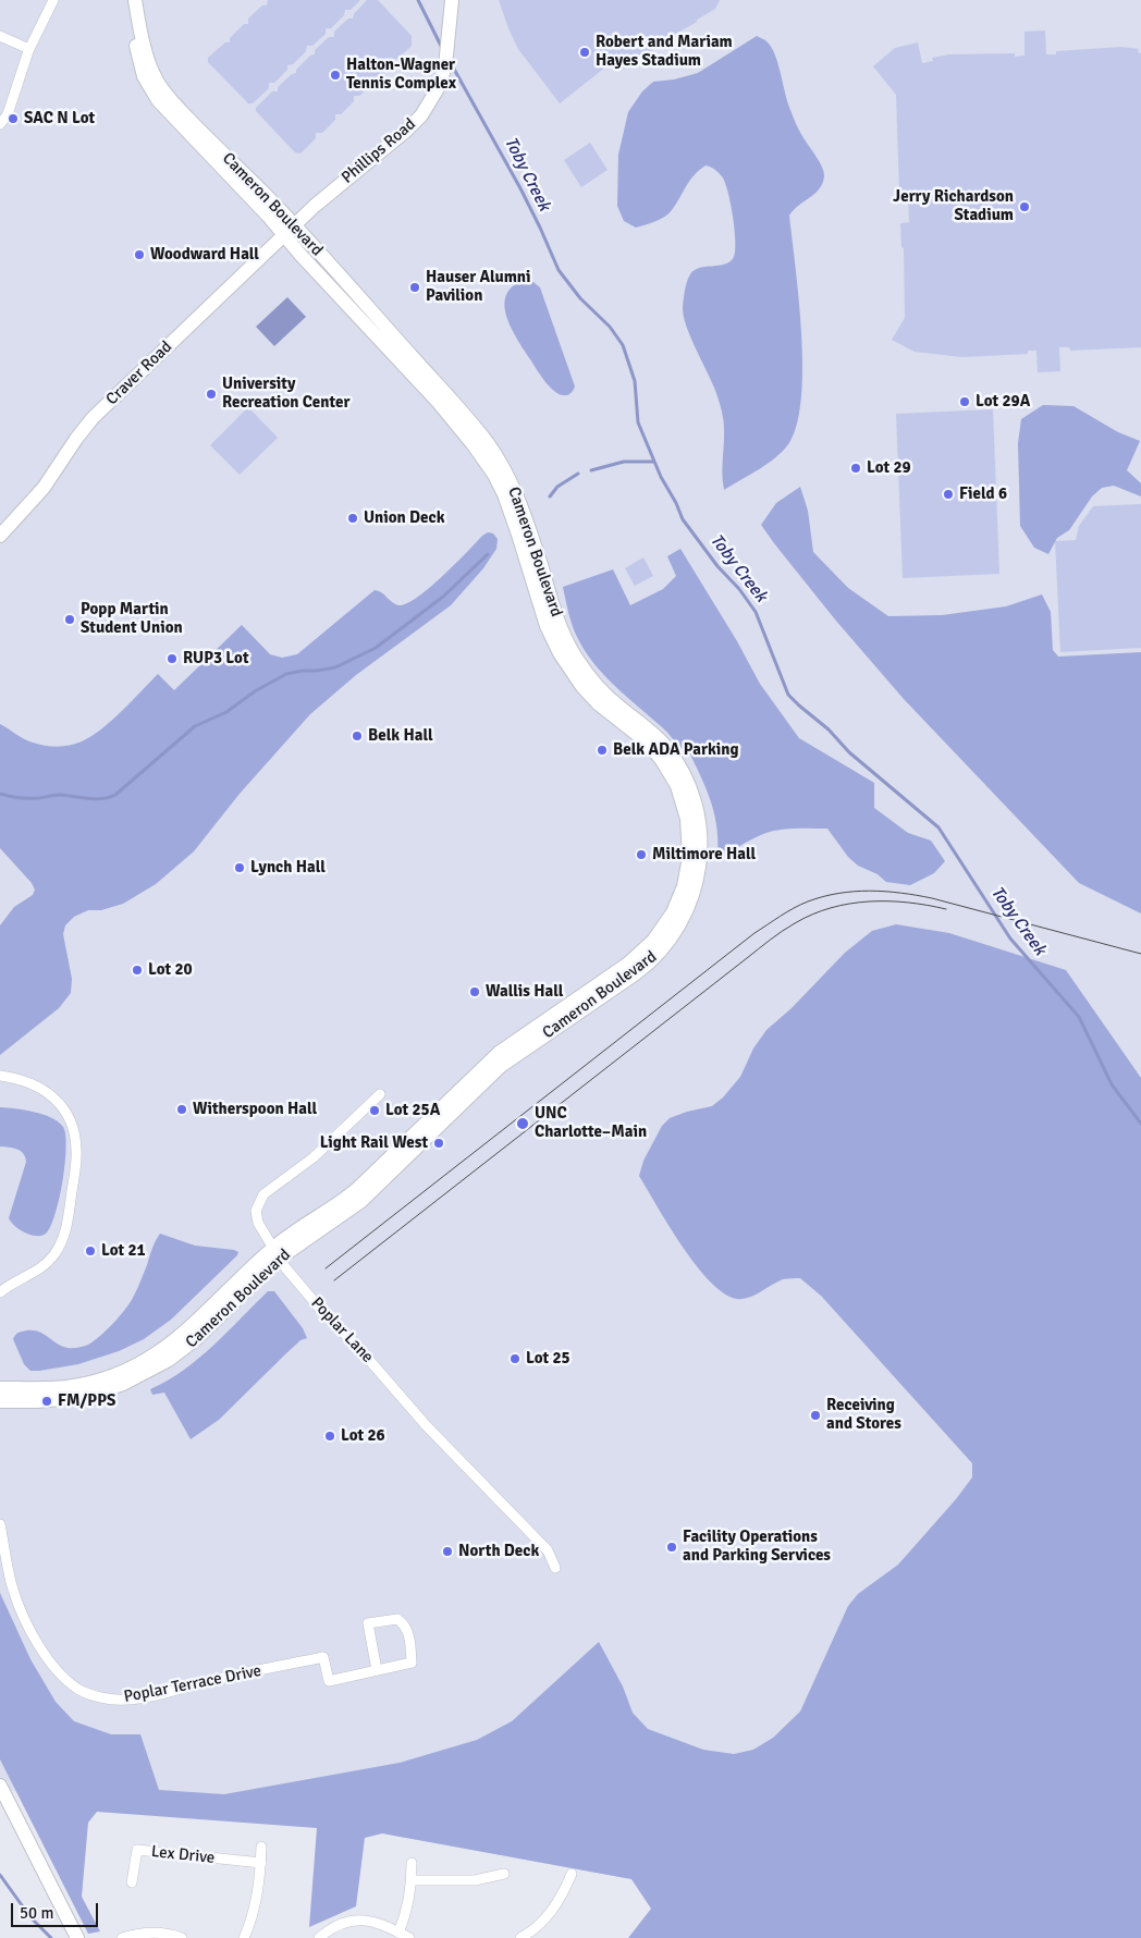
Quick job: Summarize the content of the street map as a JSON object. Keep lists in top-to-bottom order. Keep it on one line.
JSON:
{"streets":{"street":["Phillips Road","Cameron Boulevard","Craver Road","Poplar Lane","Poplar Terrace Drive","Lex Drive"]},"crossings":[["Phillips Road","Cameron Boulevard"],["Phillips Road","Craver Road"],["Cameron Boulevard","Craver Road"],["Cameron Boulevard","Poplar Lane"]],"water":["Toby Creek"],"places":["Robert and Mariam Hayes Stadium","Halton-Wagner Tennis Complex","SAC N Lot","Jerry Richardson Stadium","Woodward Hall","Hauser Alumni Pavilion","University Recreation Center","Lot 29A","Lot 29","Field 6","Union Deck","Popp Martin Student Union","RUP3 Lot","Belk Hall","Belk ADA Parking","Miltimore Hall","Lynch Hall","Lot 20","Wallis Hall","Witherspoon Hall","Lot 25A","UNC Charlotte–Main","Light Rail West","Lot 21","Lot 25","FM/PPS","Receiving and Stores","Lot 26","Facility Operations and Parking Services","North Deck"],"scale_bar":"50 m"}
